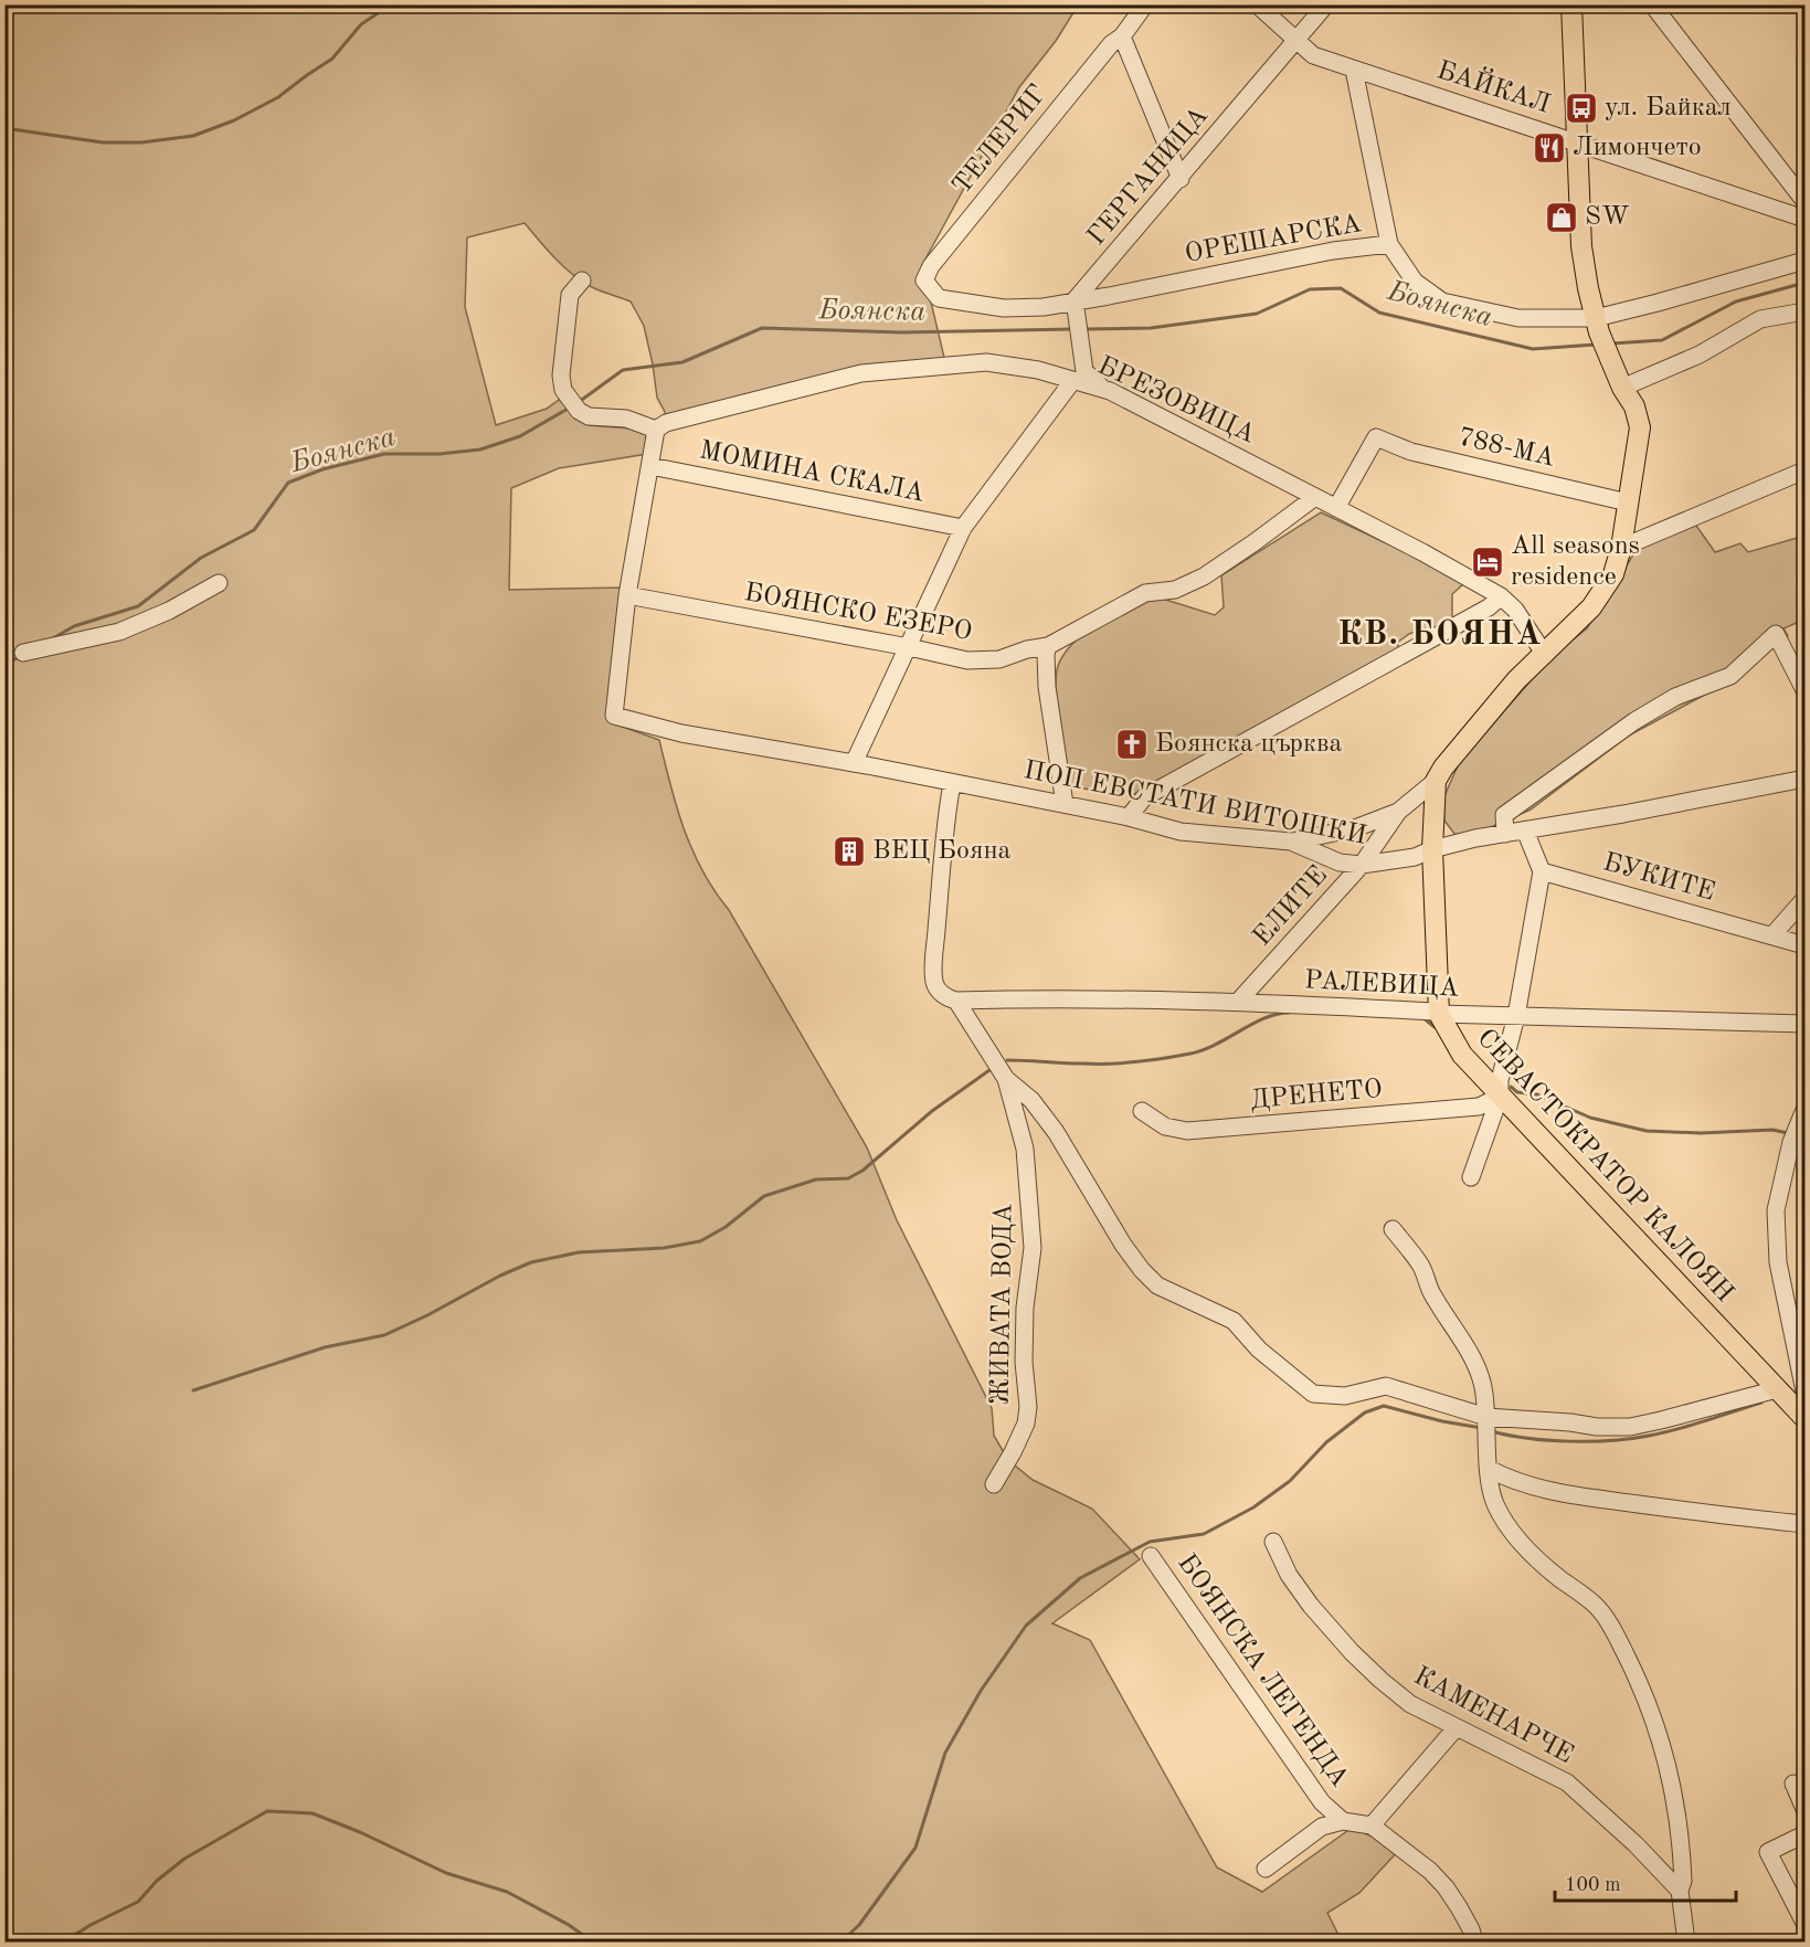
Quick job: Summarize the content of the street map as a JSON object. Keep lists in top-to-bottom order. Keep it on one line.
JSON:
{"streets":{"main road":["СЕВАСТОКРАТОР КАЛОЯН"],"street":["БАЙКАЛ","ТЕЛЕРИГ","ГЕРГАНИЦА","ОРЕШАРСКА","БРЕЗОВИЦА","788-МА","МОМИНА СКАЛА","БОЯНСКО ЕЗЕРО","ПОП ЕВСТАТИ ВИТОШКИ","БУКИТЕ","ЕЛИТЕ","РАЛЕВИЦА","ДРЕНЕТО","ЖИВАТА ВОДА","БОЯНСКА ЛЕГЕНДА","КАМЕНАРЧЕ"]},"crossings":[["БАЙКАЛ","ГЕРГАНИЦА"],["ТЕЛЕРИГ","ОРЕШАРСКА"],["ГЕРГАНИЦА","ОРЕШАРСКА"],["БРЕЗОВИЦА","788-МА"],["БРЕЗОВИЦА","БОЯНСКО ЕЗЕРО"],["БОЯНСКО ЕЗЕРО","ПОП ЕВСТАТИ ВИТОШКИ"],["ПОП ЕВСТАТИ ВИТОШКИ","ЕЛИТЕ"],["ПОП ЕВСТАТИ ВИТОШКИ","СЕВАСТОКРАТОР КАЛОЯН"],["ЕЛИТЕ","РАЛЕВИЦА"],["РАЛЕВИЦА","СЕВАСТОКРАТОР КАЛОЯН"],["ДРЕНЕТО","СЕВАСТОКРАТОР КАЛОЯН"]],"districts":["КВ. БОЯНА"],"water":["Боянска"],"places":{"bus stop":["ул. Байкал"],"restaurant":["Лимончето"],"shop":["SW"],"hotel":["All seasons residence"],"church":["Боянска църква"],"building":["ВЕЦ Бояна"]},"scale_bar":"100 m"}
